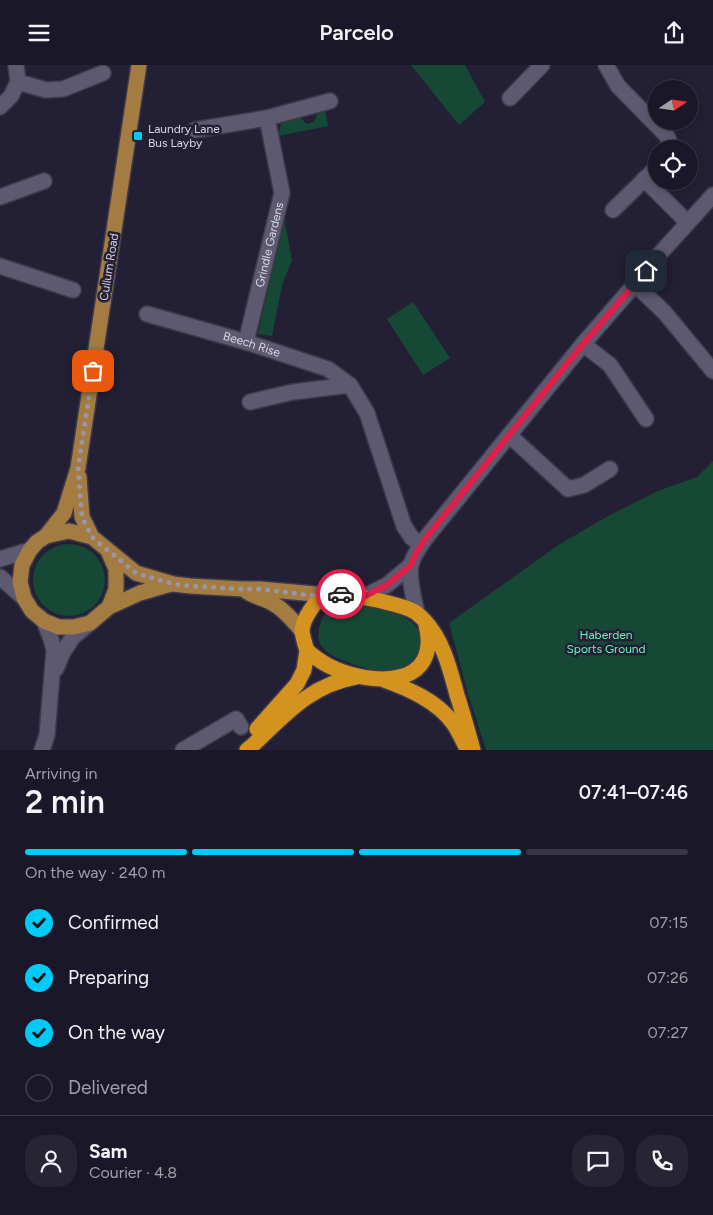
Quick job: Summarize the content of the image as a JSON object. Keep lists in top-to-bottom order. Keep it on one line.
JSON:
{"streets":{"main road":["Cullum Road"],"street":["Grindle Gardens","Beech Rise"]},"crossings":[["Grindle Gardens","Beech Rise"]],"parks":["Haberden Sports Ground"],"places":{"transit":["Laundry Lane Bus Layby"]},"north":"right","page":{"header":"Parcelo","heading":["2 min","Arriving in","07:41–07:46"],"panel":["Sam","Courier · 4.8"],"bar":"On the way · 240 m","list":[["Confirmed","07:15"],["Preparing","07:26"],["On the way","07:27"],"Delivered"]}}
